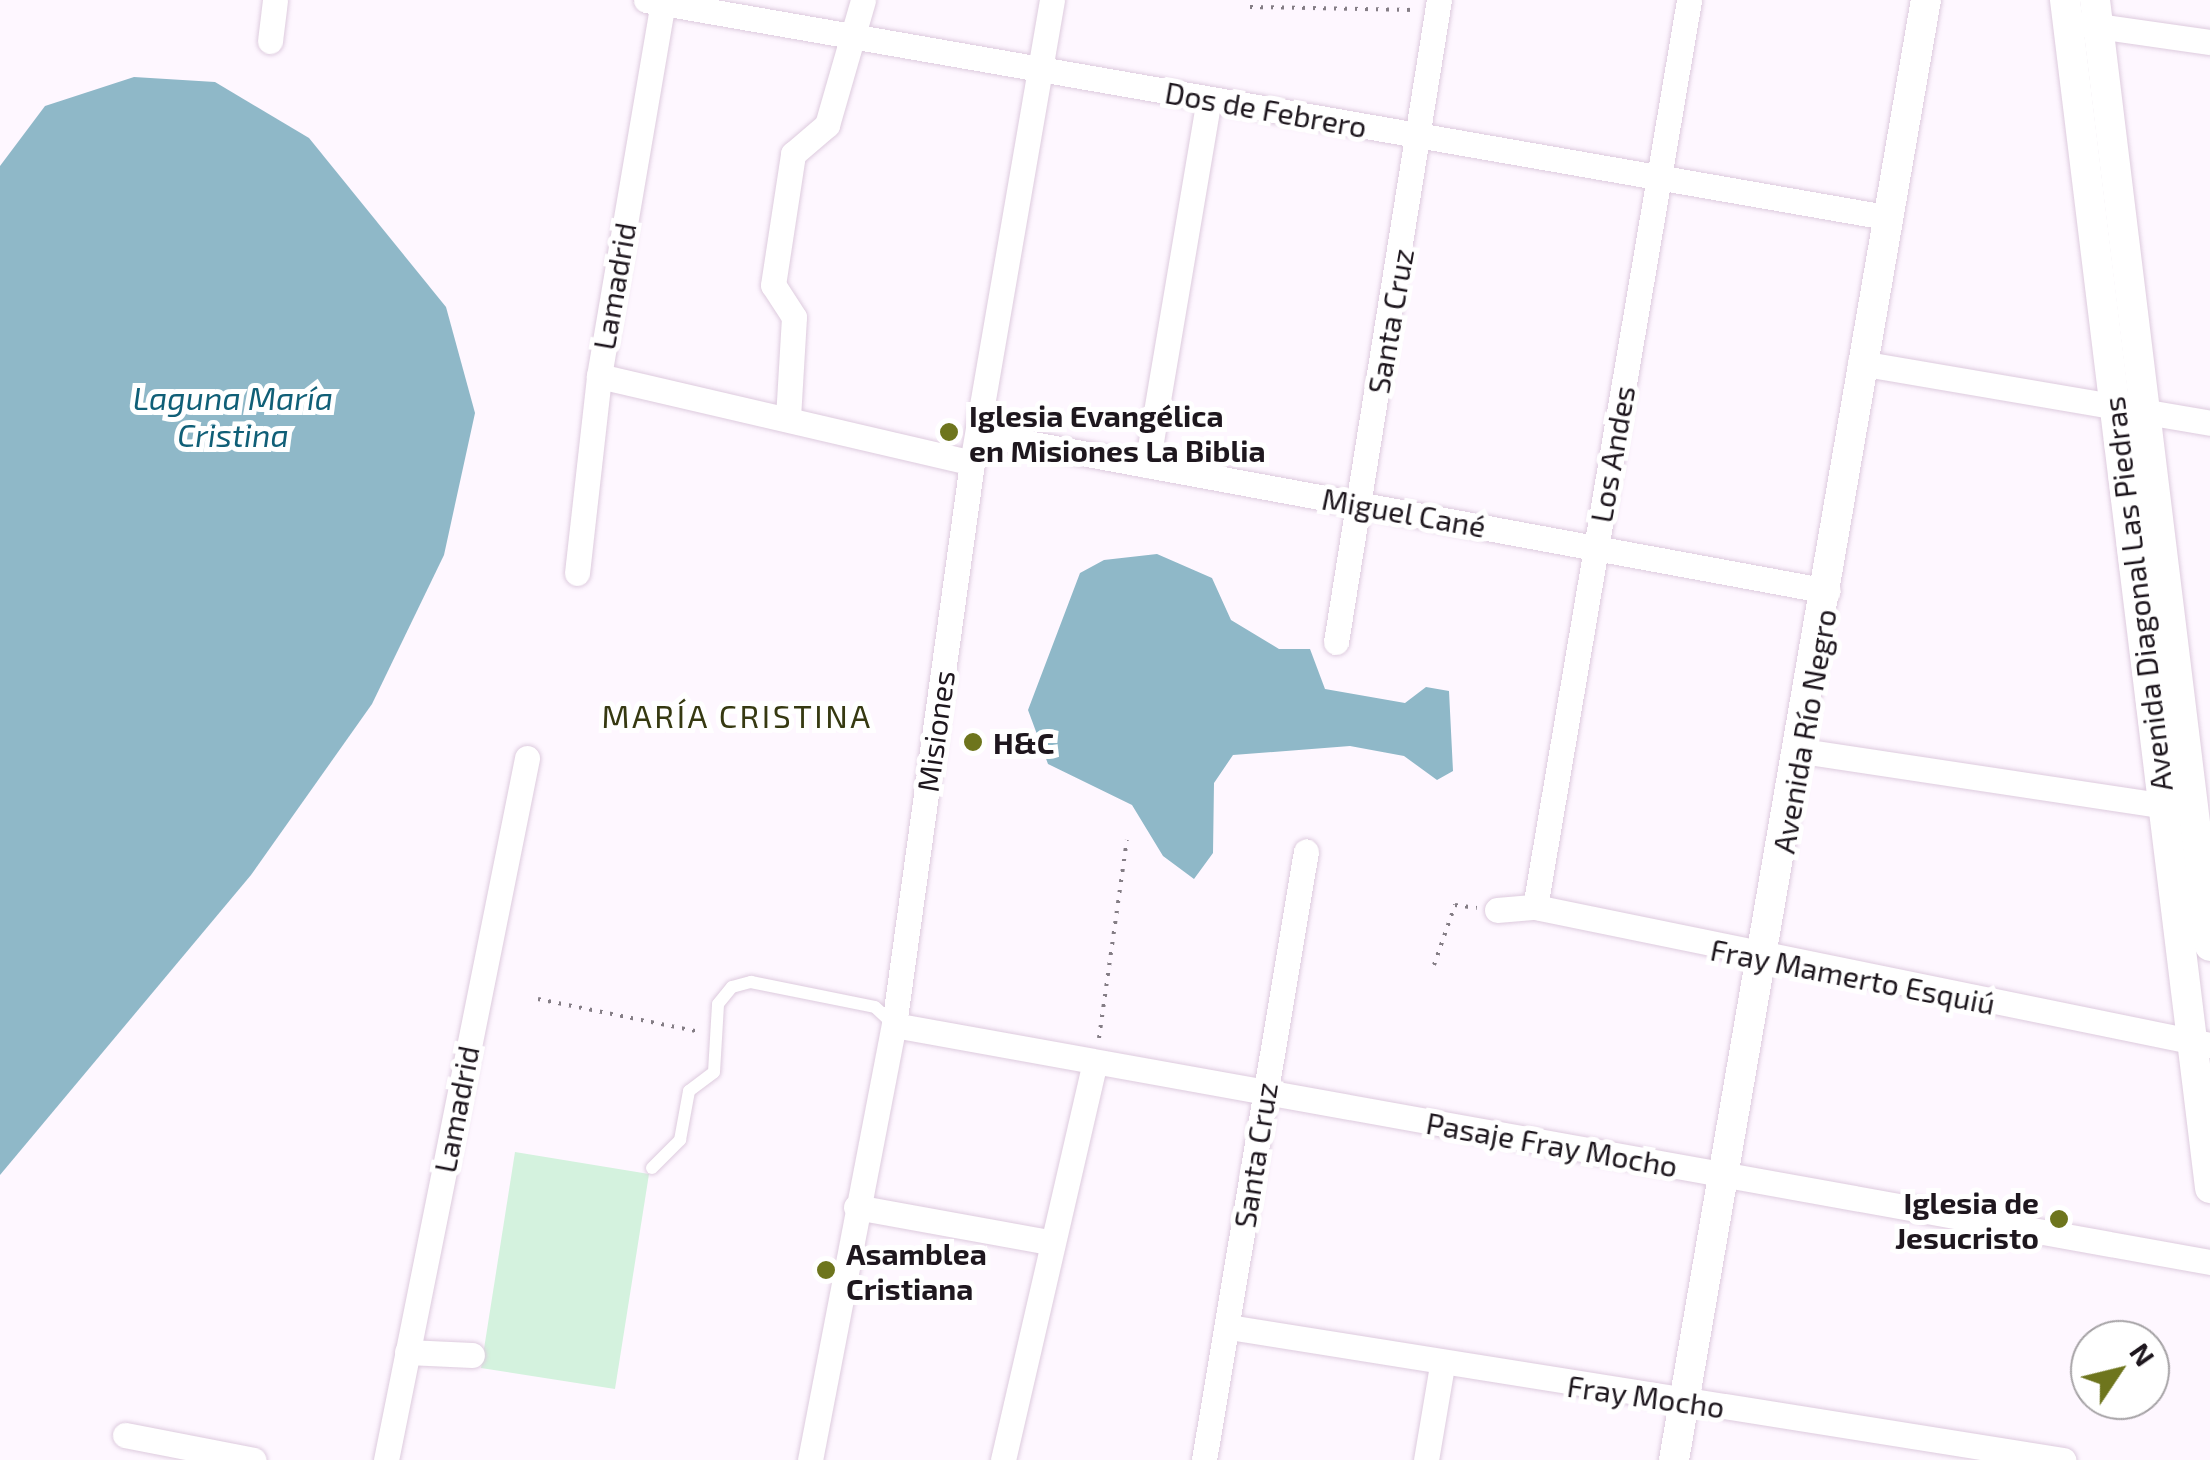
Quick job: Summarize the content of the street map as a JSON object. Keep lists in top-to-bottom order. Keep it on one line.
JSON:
{"streets":{"street":["Dos de Febrero","Lamadrid","Santa Cruz","Los Andes","Miguel Cané","Avenida Diagonal Las Piedras","Misiones","Avenida Río Negro","Fray Mamerto Esquiú","Pasaje Fray Mocho","Fray Mocho"]},"crossings":[["Dos de Febrero","Lamadrid"],["Dos de Febrero","Santa Cruz"],["Dos de Febrero","Los Andes"],["Dos de Febrero","Misiones"],["Dos de Febrero","Avenida Río Negro"],["Santa Cruz","Miguel Cané"],["Santa Cruz","Pasaje Fray Mocho"],["Santa Cruz","Fray Mocho"],["Los Andes","Miguel Cané"],["Los Andes","Fray Mamerto Esquiú"],["Miguel Cané","Misiones"],["Miguel Cané","Avenida Río Negro"],["Avenida Diagonal Las Piedras","Fray Mamerto Esquiú"],["Misiones","Pasaje Fray Mocho"],["Avenida Río Negro","Fray Mamerto Esquiú"],["Avenida Río Negro","Pasaje Fray Mocho"],["Avenida Río Negro","Fray Mocho"]],"districts":["MARÍA CRISTINA"],"water":["Laguna María Cristina"],"places":["Iglesia Evangélica en Misiones La Biblia","H&C","Iglesia de Jesucristo","Asamblea Cristiana"],"north":"top right"}
